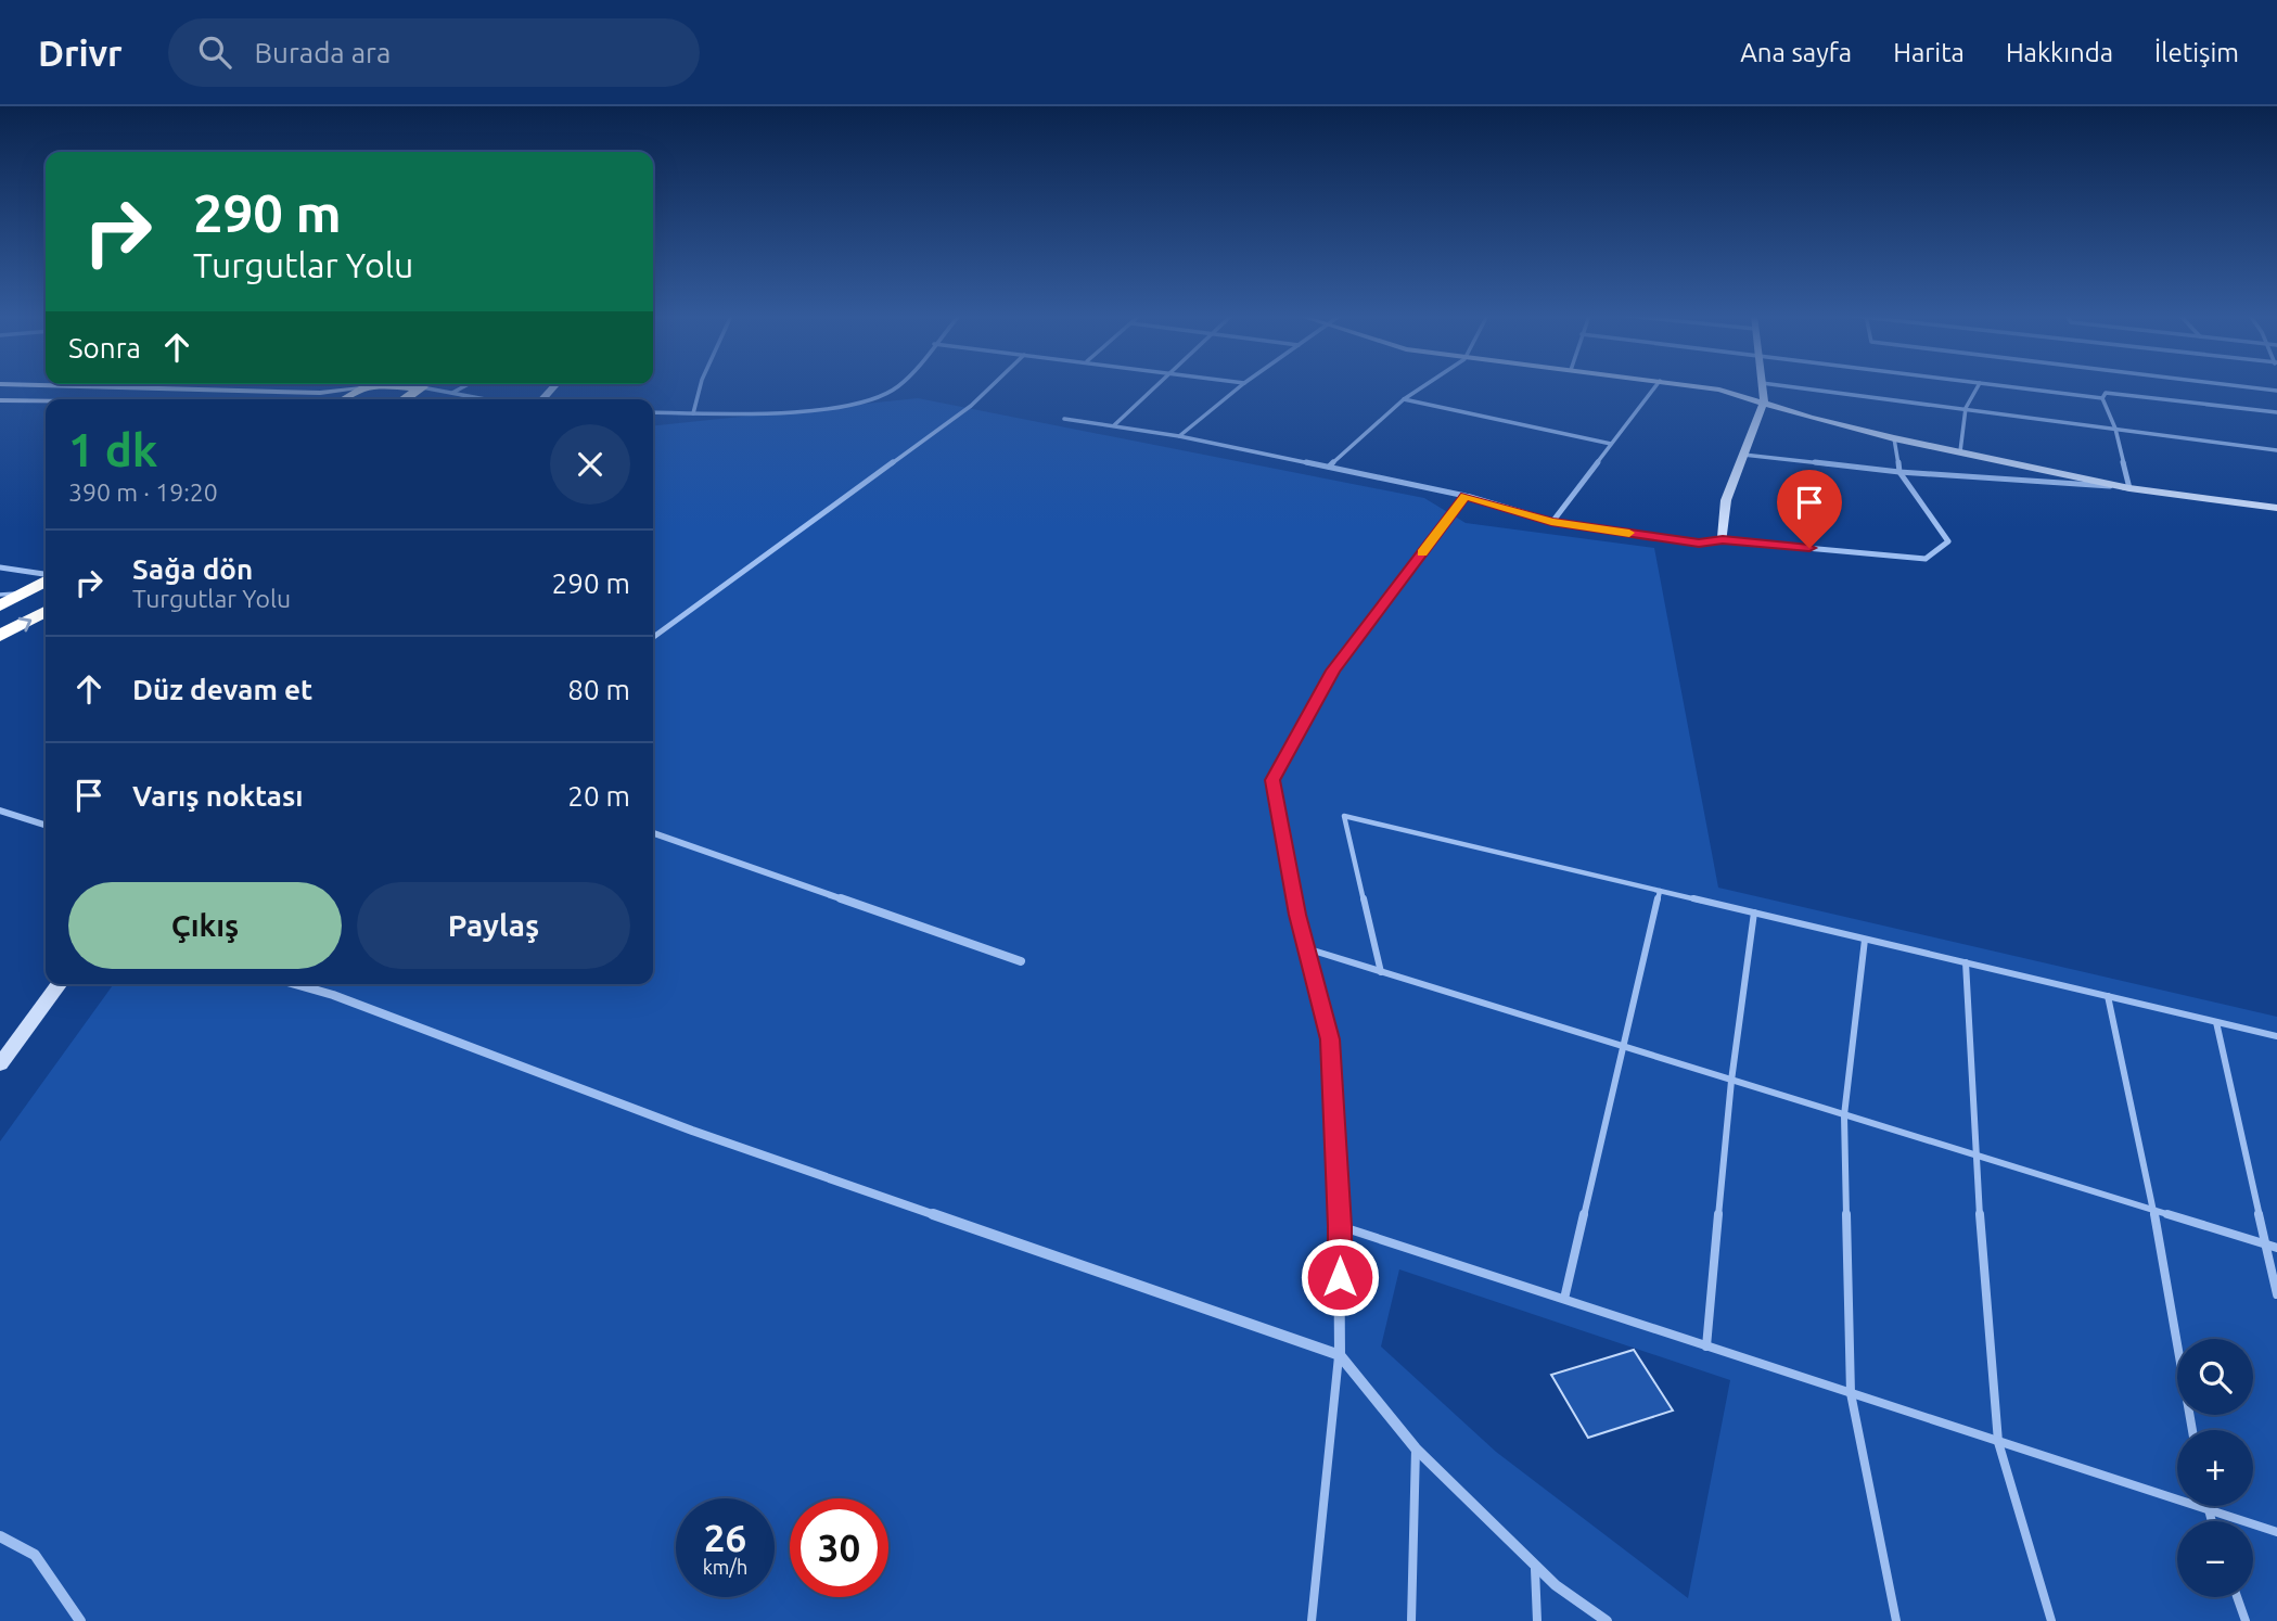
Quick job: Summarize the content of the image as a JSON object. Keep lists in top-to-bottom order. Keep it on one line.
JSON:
{"page":{"header":"Drivr","search":"Burada ara","nav":["Ana sayfa","Harita","Hakkında","İletişim"],"turn":["290 m","Turgutlar Yolu"],"then":"Sonra","heading":["1 dk","390 m · 19:20"],"list":[{"name":"Sağa dön","note":"Turgutlar Yolu","value":"290 m"},{"name":"Düz devam et","value":"80 m"},{"name":"Varış noktası","value":"20 m"}],"buttons":["Çıkış","Paylaş"],"map_buttons":["+","−"],"speed":"26 km/h","limit":"30"}}
